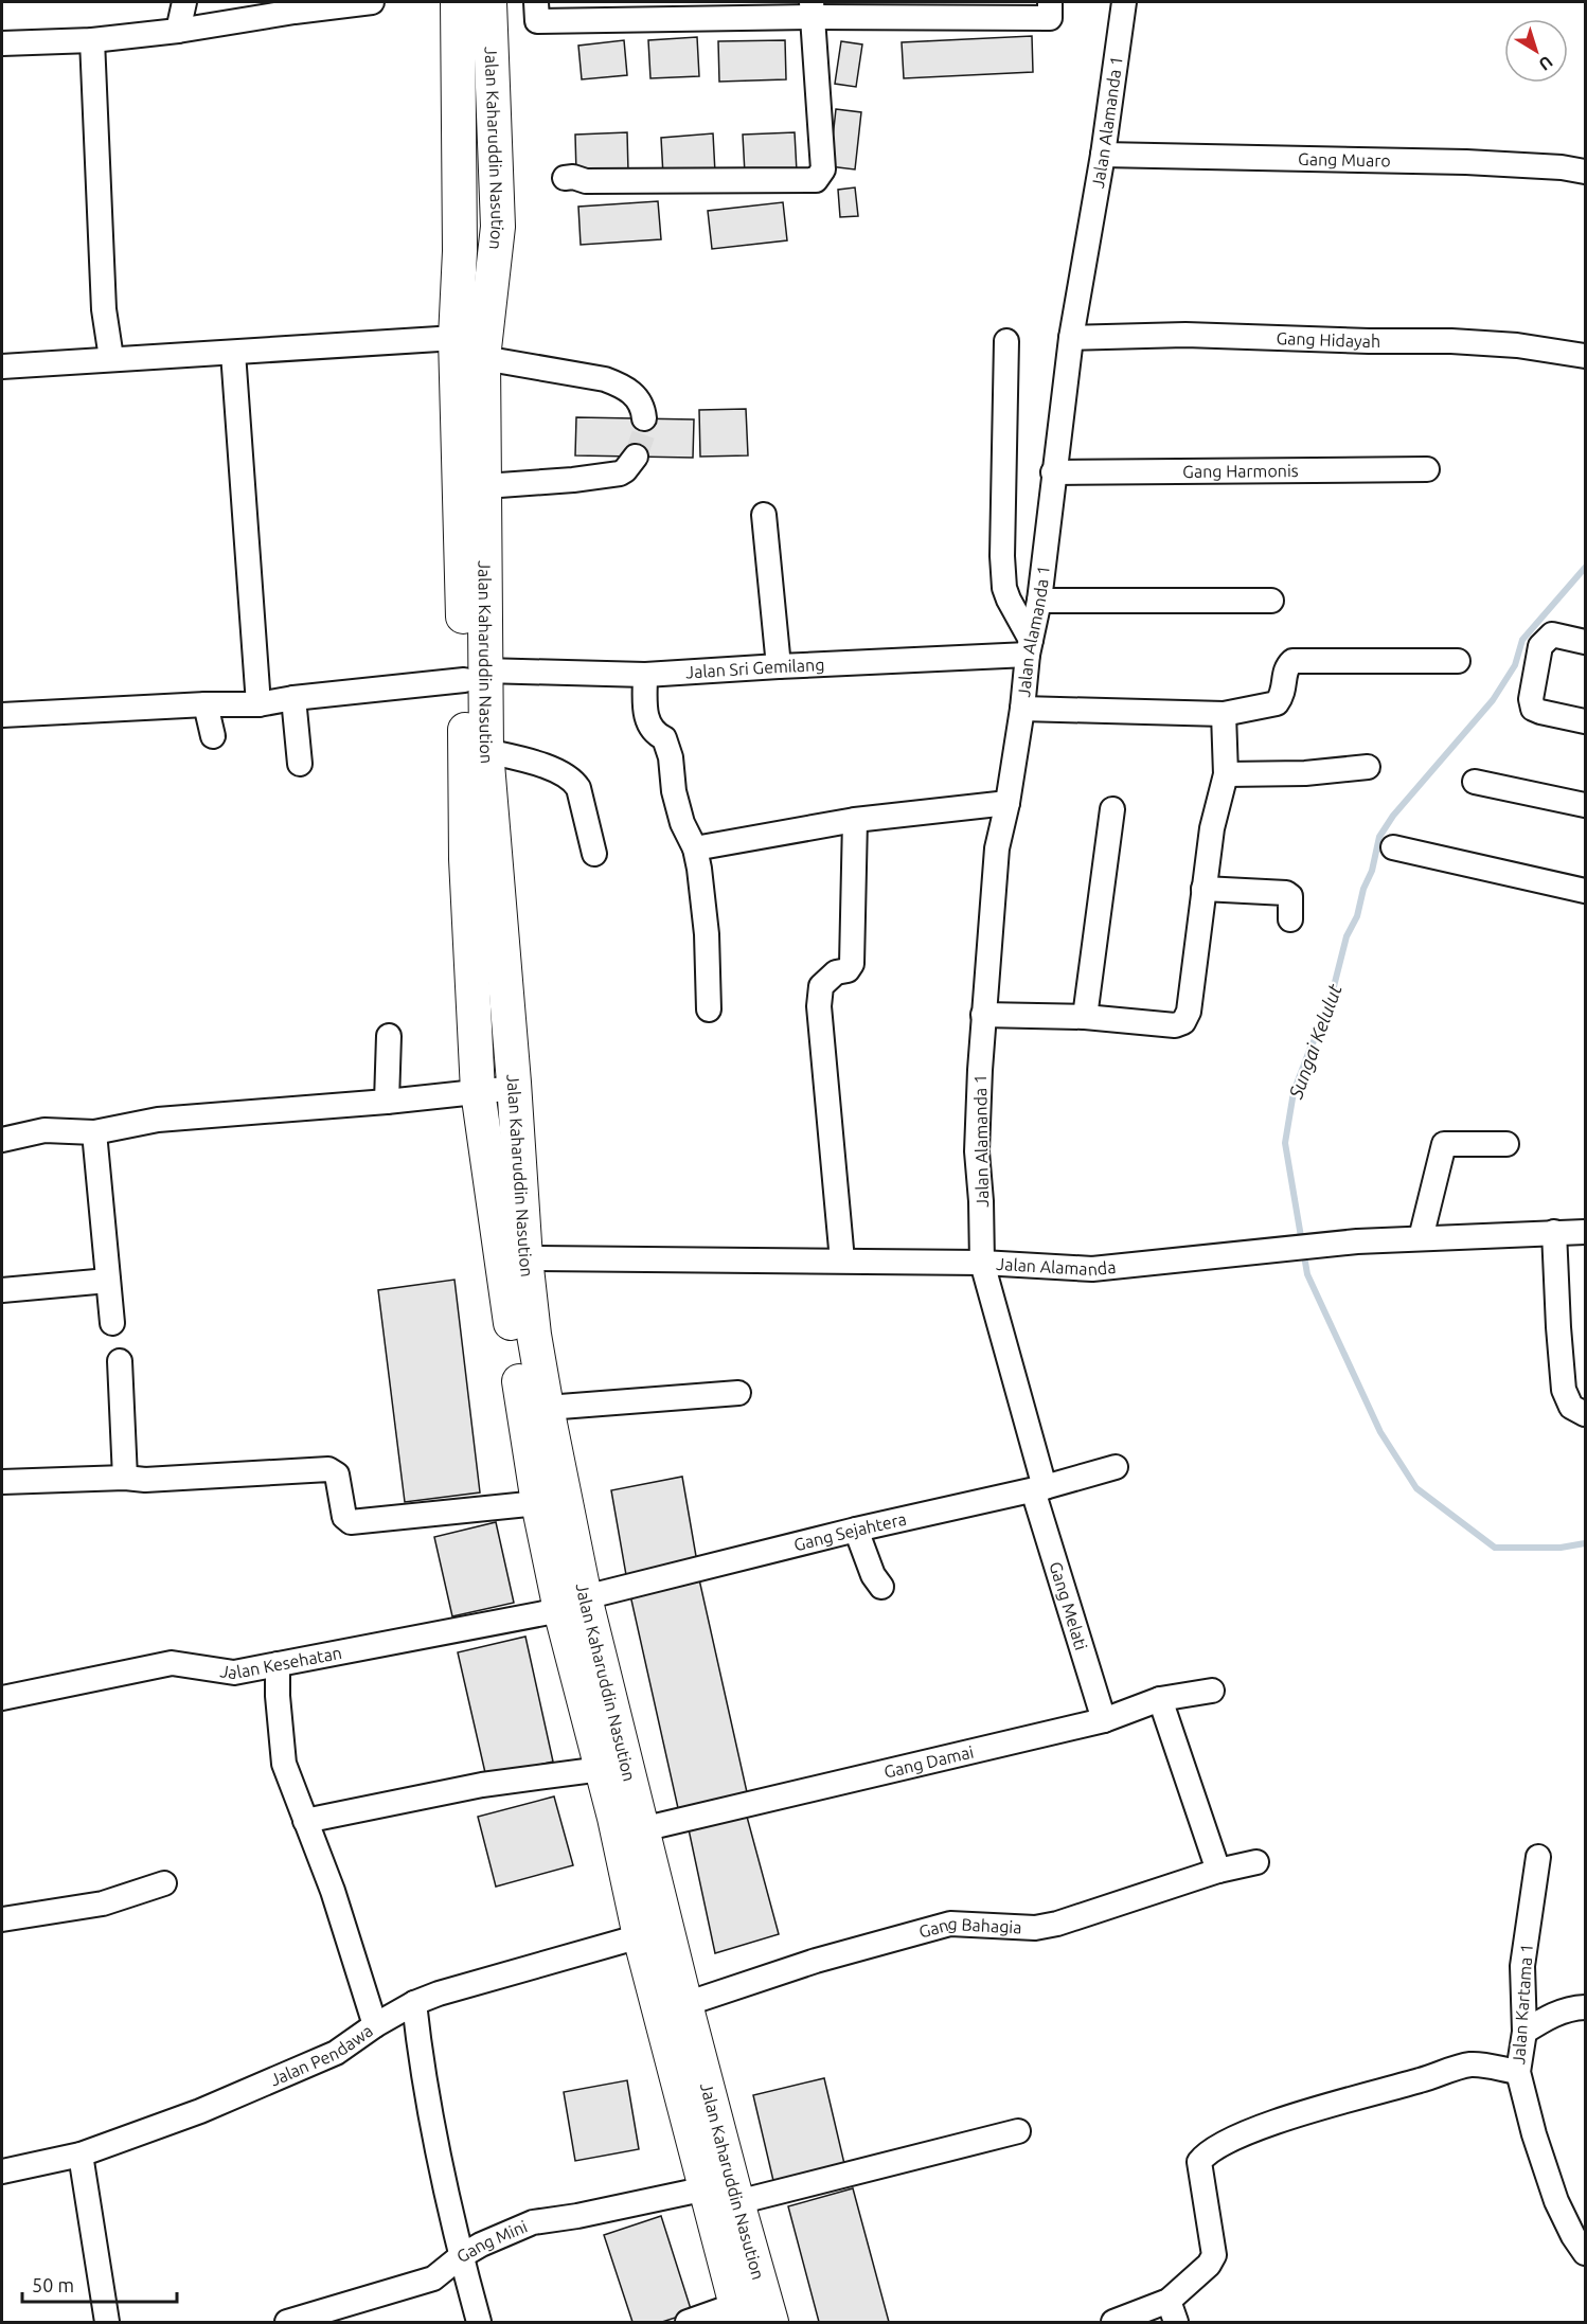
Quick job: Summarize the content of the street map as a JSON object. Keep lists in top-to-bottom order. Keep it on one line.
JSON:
{"streets":{"highway":["Jalan Kaharuddin Nasution"],"street":["Jalan Alamanda 1","Gang Muaro","Gang Hidayah","Gang Harmonis","Jalan Sri Gemilang","Jalan Alamanda","Gang Sejahtera","Gang Melati","Jalan Kesehatan","Gang Damai","Gang Bahagia","Jalan Kartama 1","Jalan Pendawa","Gang Mini"]},"crossings":[["Jalan Alamanda 1","Gang Muaro"],["Jalan Alamanda 1","Gang Hidayah"],["Jalan Alamanda 1","Gang Harmonis"],["Jalan Alamanda 1","Jalan Sri Gemilang"],["Jalan Alamanda 1","Jalan Alamanda"],["Jalan Alamanda 1","Gang Melati"],["Jalan Kaharuddin Nasution","Jalan Sri Gemilang"],["Jalan Kaharuddin Nasution","Jalan Alamanda"],["Jalan Kaharuddin Nasution","Gang Sejahtera"],["Jalan Kaharuddin Nasution","Jalan Kesehatan"],["Jalan Kaharuddin Nasution","Gang Damai"],["Jalan Kaharuddin Nasution","Gang Bahagia"],["Jalan Kaharuddin Nasution","Jalan Pendawa"],["Jalan Kaharuddin Nasution","Gang Mini"],["Jalan Alamanda","Gang Melati"],["Gang Sejahtera","Gang Melati"],["Gang Sejahtera","Jalan Kesehatan"],["Gang Melati","Gang Damai"]],"water":["Sungai Kelulut"],"scale_bar":"50 m","north":"bottom right"}
